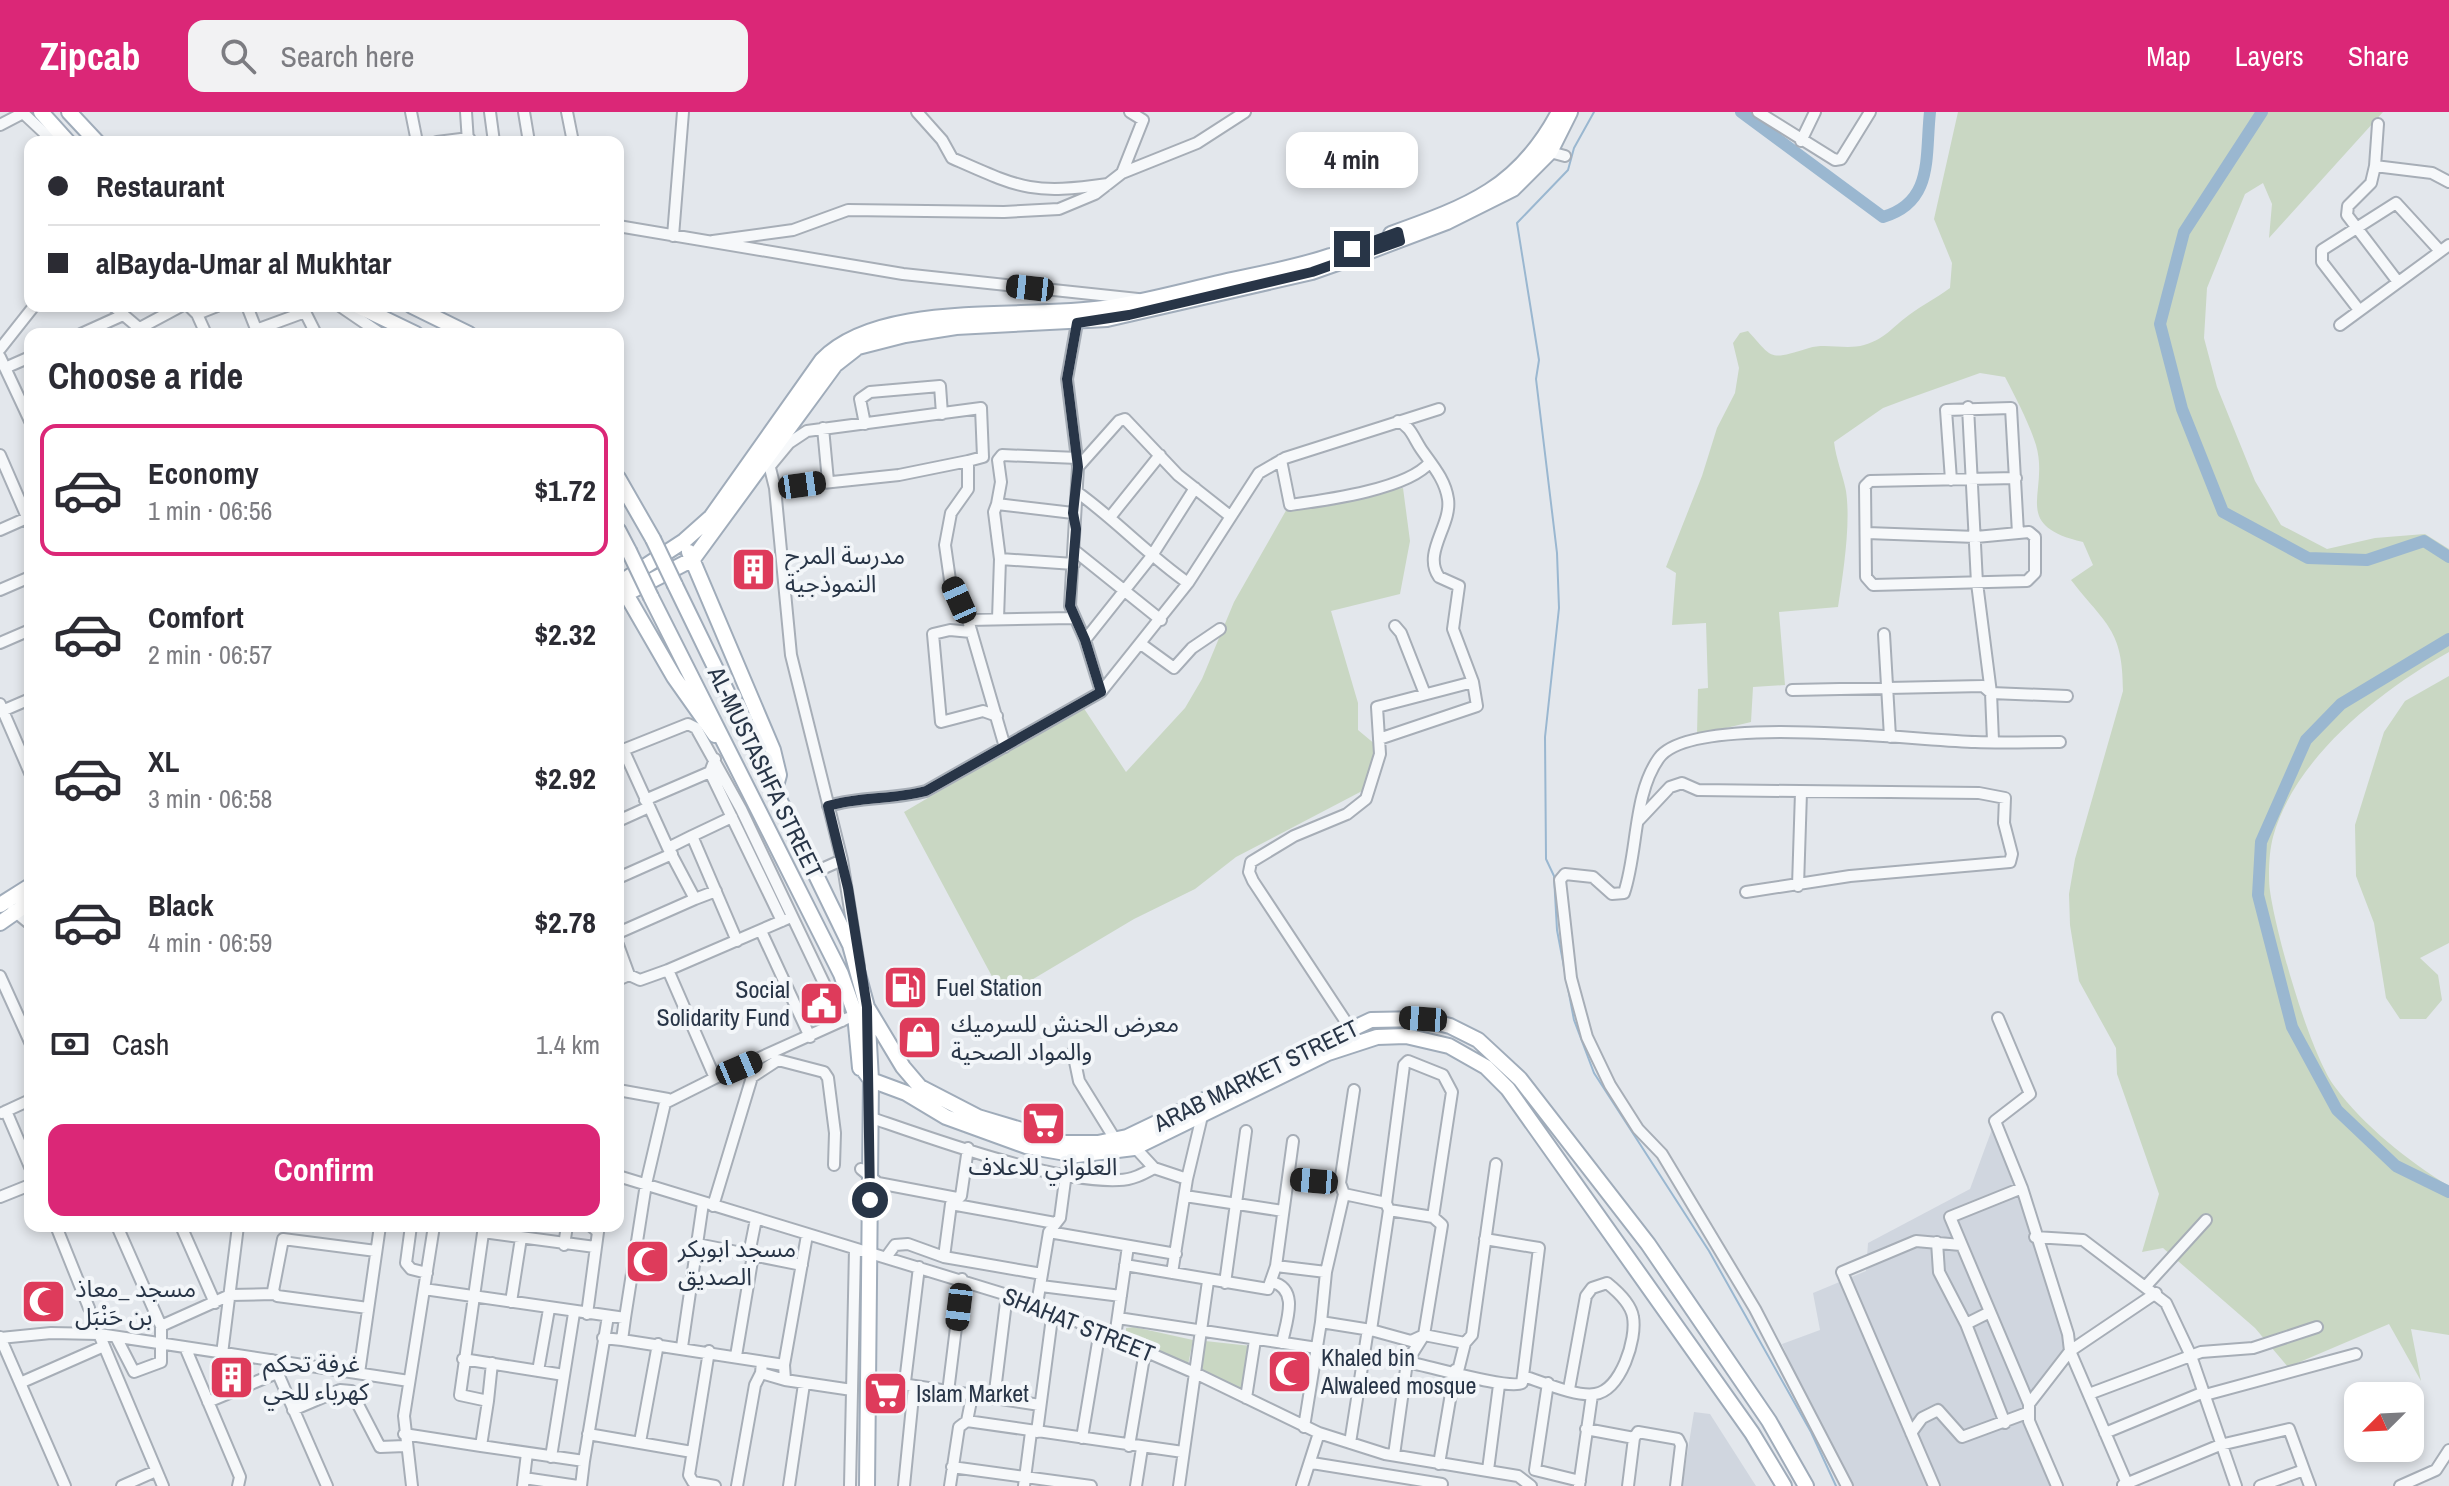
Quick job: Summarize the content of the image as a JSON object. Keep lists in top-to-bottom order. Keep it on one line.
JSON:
{"streets":{"main road":["AL-MUSTASHFA STREET","ARAB MARKET STREET"],"street":["SHAHAT STREET"]},"crossings":[["AL-MUSTASHFA STREET","ARAB MARKET STREET"],["AL-MUSTASHFA STREET","SHAHAT STREET"]],"places":{"building":["مدرسة المرح النموذجية","غرفة تحكم كهرباء للحي"],"fuel station":["Fuel Station"],"public building":["Social Solidarity Fund"],"shop":["معرض الحنش للسرميك والمواد الصحية"],"supermarket":["العلواني للاعلاف","Islam Market"],"mosque":["مسجد ابوبكر الصديق","مسجد _معاذ بن حَنْبَل","Khaled bin Alwaleed mosque"]},"north":"bottom left","page":{"header":"Zipcab","search":"Search here","nav":["Map","Layers","Share"],"bubble":"4 min","banner":["Restaurant","alBayda-Umar al Mukhtar"],"heading":"Choose a ride","list":[{"name":"Economy","note":"1 min · 06:56","value":"$1.72"},{"name":"Comfort","note":"2 min · 06:57","value":"$2.32"},{"name":"XL","note":"3 min · 06:58","value":"$2.92"},{"name":"Black","note":"4 min · 06:59","value":"$2.78"}],"pay":["Cash","1.4 km"],"buttons":"Confirm"}}
